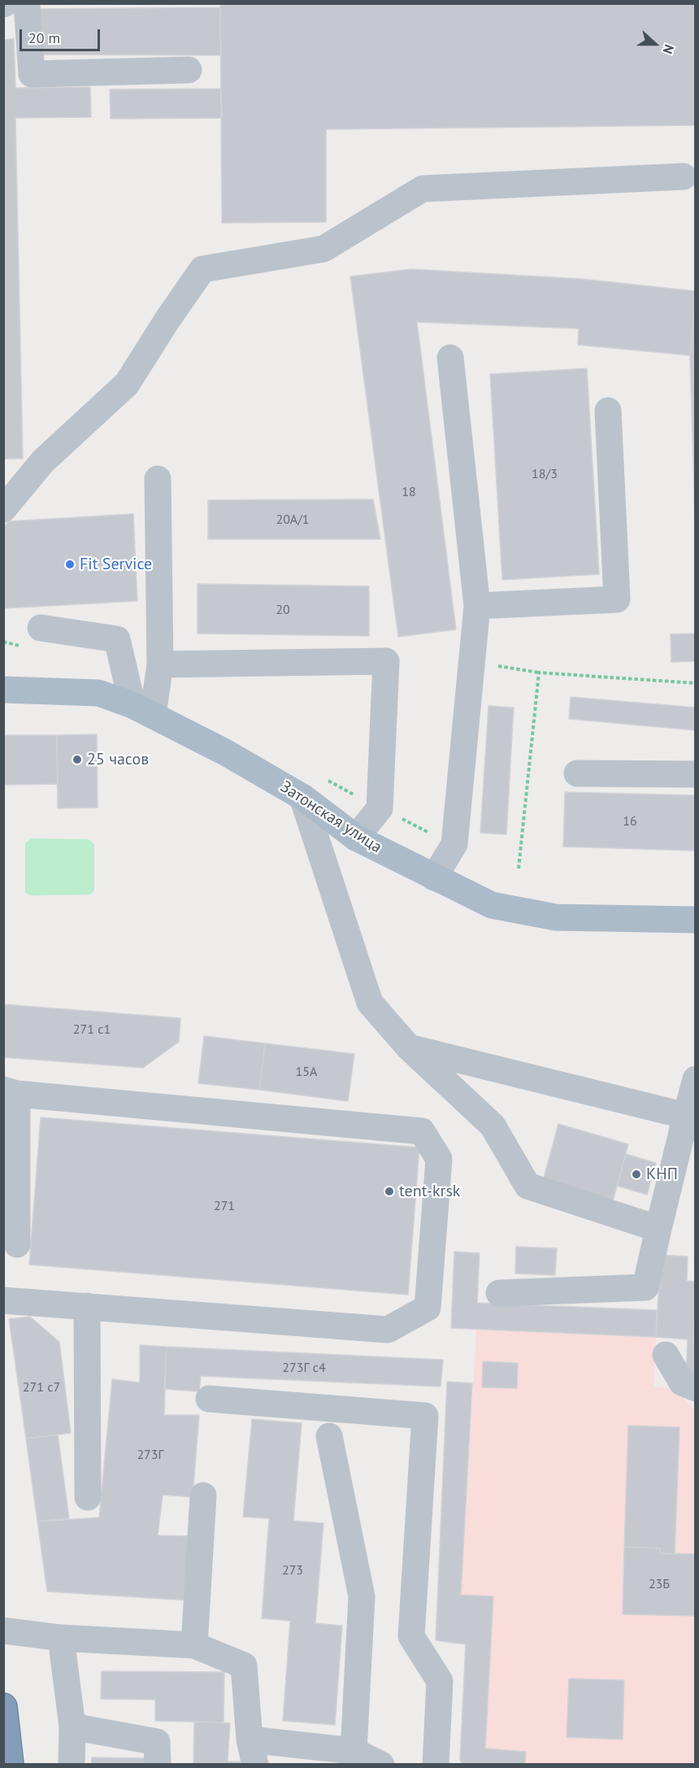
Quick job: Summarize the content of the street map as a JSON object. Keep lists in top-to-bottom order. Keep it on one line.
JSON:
{"streets":{"main road":["Затонская улица"]},"places":["Fit Service","25 часов","КНП","tent-krsk"],"house_numbers":["18/3","18","20А/1","20","16","271 с1","15А","271","273Г с4","271 с7","273Г","273","23Б"],"scale_bar":"20 m","north":"right"}
